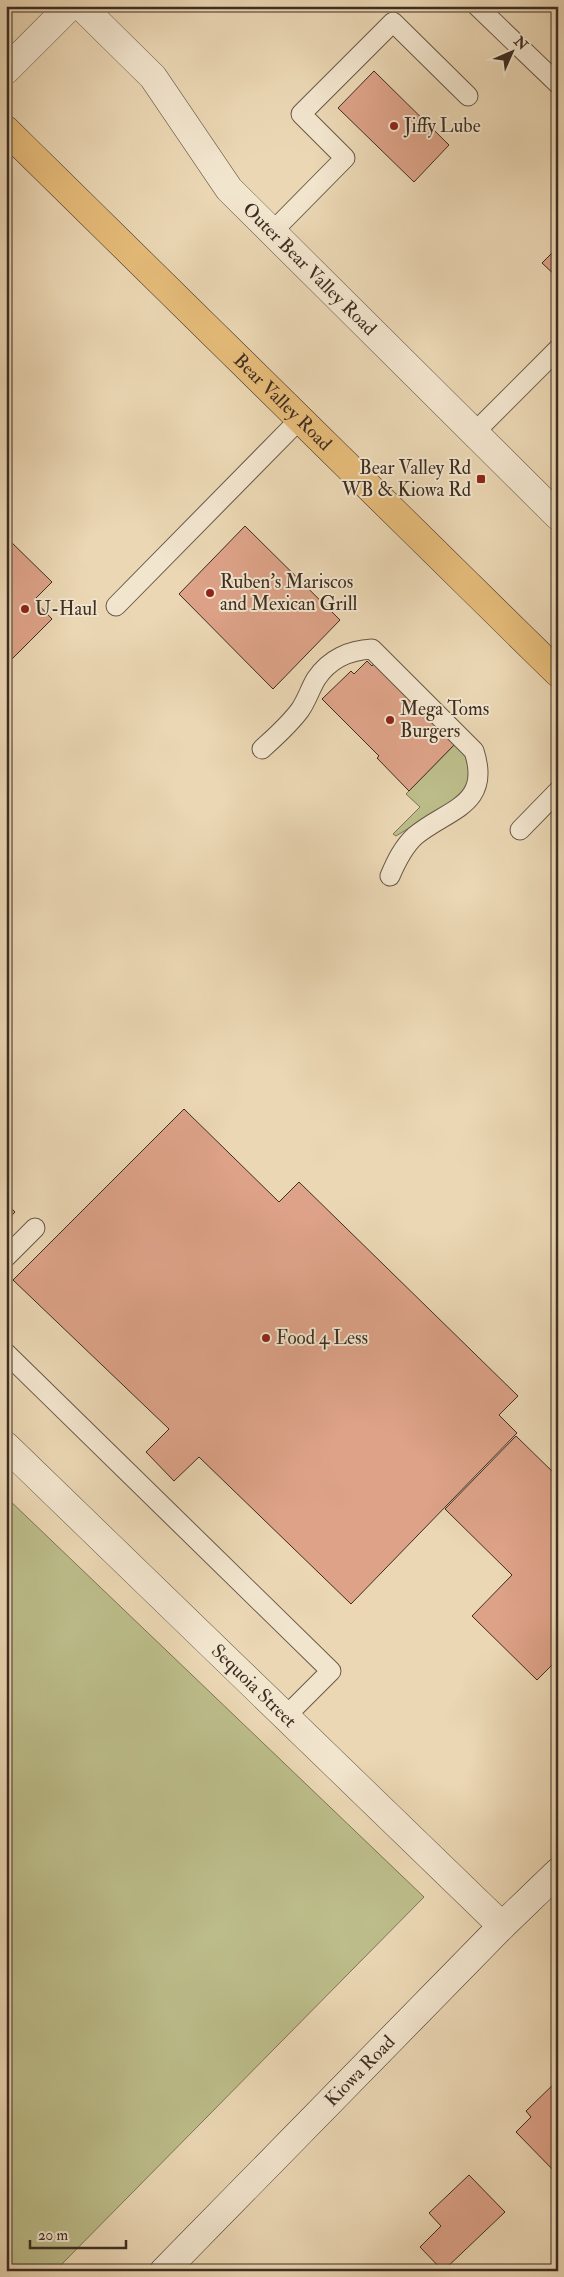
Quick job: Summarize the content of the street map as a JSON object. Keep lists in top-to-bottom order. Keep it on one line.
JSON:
{"streets":{"main road":["Bear Valley Road"],"street":["Outer Bear Valley Road","Sequoia Street","Kiowa Road"]},"crossings":[["Sequoia Street","Kiowa Road"]],"places":{"other":["Jiffy Lube","Ruben's Mariscos and Mexican Grill","U-Haul","Mega Toms Burgers","Food 4 Less"],"transit":["Bear Valley Rd WB & Kiowa Rd"]},"scale_bar":"20 m","north":"top right"}
